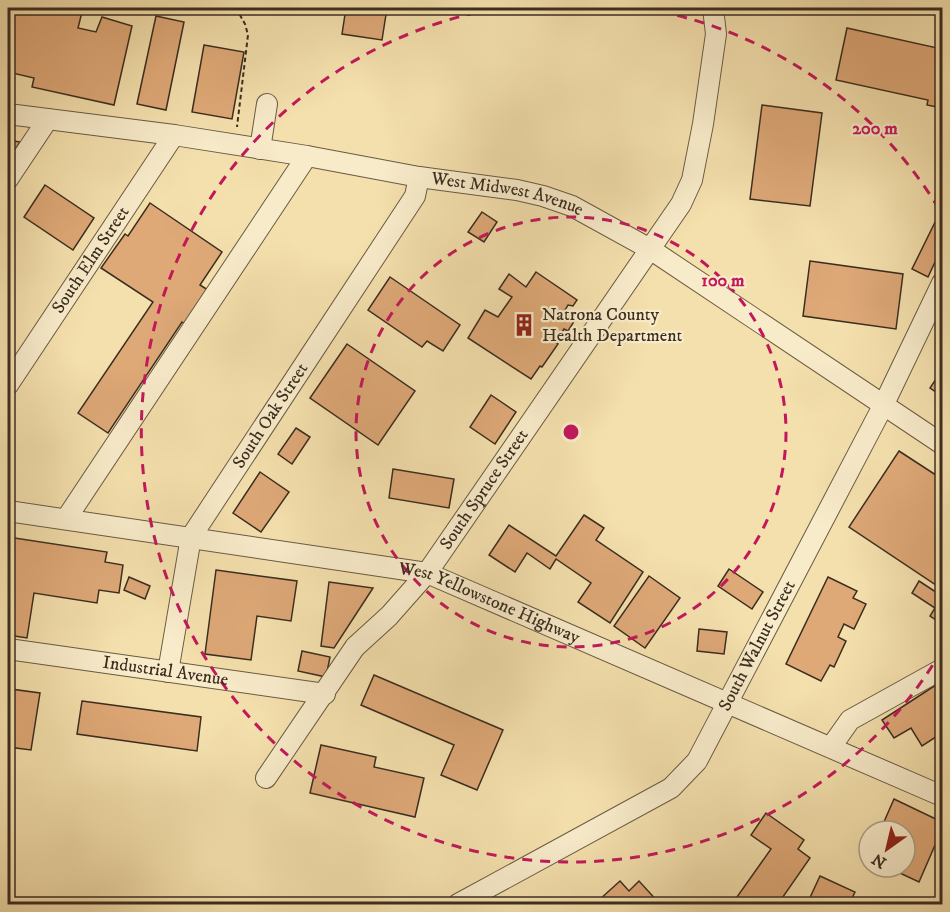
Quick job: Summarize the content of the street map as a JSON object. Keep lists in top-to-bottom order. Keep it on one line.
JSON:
{"streets":{"street":["West Midwest Avenue","South Elm Street","South Oak Street","South Spruce Street","West Yellowstone Highway","South Walnut Street","Industrial Avenue"]},"crossings":[["West Midwest Avenue","South Elm Street"],["West Midwest Avenue","South Oak Street"],["West Midwest Avenue","South Spruce Street"],["West Midwest Avenue","South Walnut Street"],["South Oak Street","West Yellowstone Highway"],["South Oak Street","Industrial Avenue"],["South Spruce Street","West Yellowstone Highway"],["South Spruce Street","Industrial Avenue"],["West Yellowstone Highway","South Walnut Street"]],"places":{"building":["Natrona County Health Department"]},"north":"bottom left","rings":["200 m","100 m"]}
